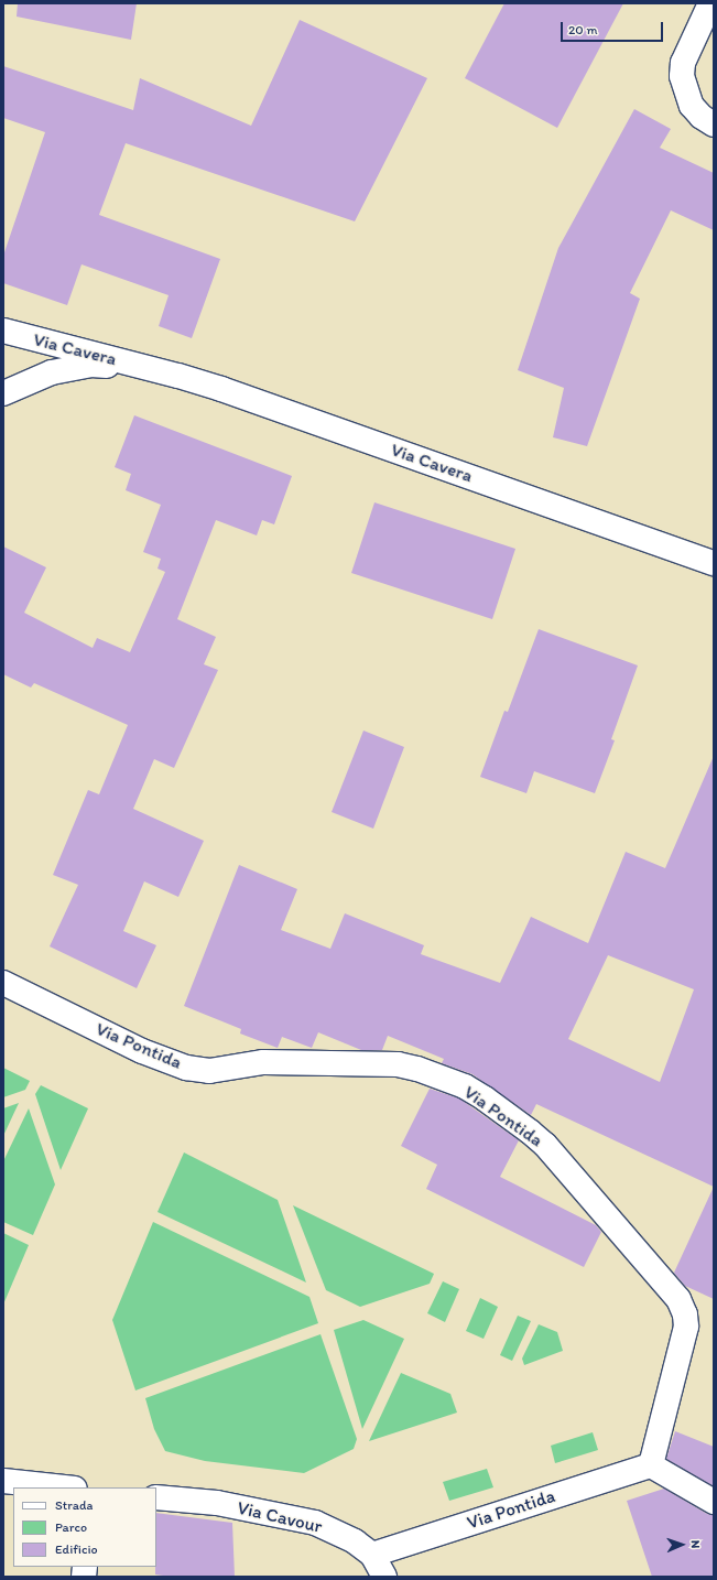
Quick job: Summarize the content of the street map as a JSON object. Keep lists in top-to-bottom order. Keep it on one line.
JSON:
{"streets":{"street":["Via Cavera","Via Pontida","Via Cavour"]},"crossings":[["Via Pontida","Via Cavour"]],"legend":["Strada","Parco","Edificio"],"scale_bar":"20 m","north":"right"}
